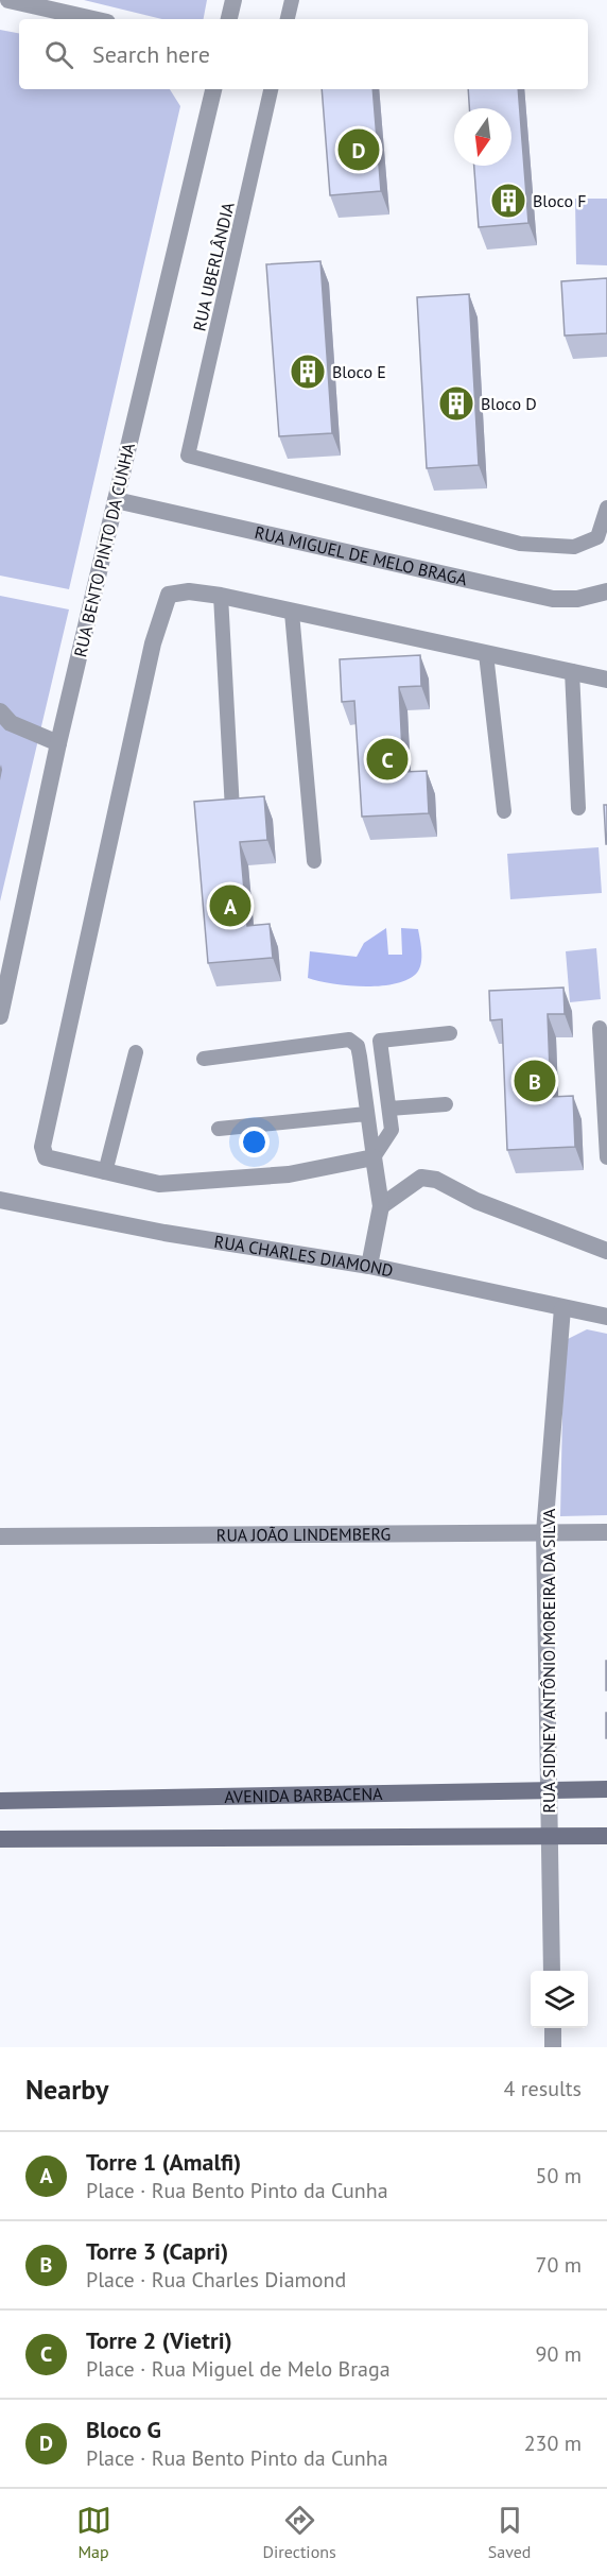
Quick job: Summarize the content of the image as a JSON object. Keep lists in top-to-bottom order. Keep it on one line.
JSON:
{"streets":{"main road":["AVENIDA BARBACENA"],"street":["RUA BENTO PINTO DA CUNHA","RUA MIGUEL DE MELO BRAGA","RUA CHARLES DIAMOND","RUA JOÃO LINDEMBERG","RUA SIDNEY ANTÔNIO MOREIRA DA SILVA"],"lane":["RUA UBERLÂNDIA"]},"crossings":[["RUA BENTO PINTO DA CUNHA","RUA MIGUEL DE MELO BRAGA"],["RUA CHARLES DIAMOND","RUA SIDNEY ANTÔNIO MOREIRA DA SILVA"],["RUA JOÃO LINDEMBERG","RUA SIDNEY ANTÔNIO MOREIRA DA SILVA"],["RUA SIDNEY ANTÔNIO MOREIRA DA SILVA","AVENIDA BARBACENA"]],"places":{"building":["Bloco F","Bloco E","Bloco D"]},"north":"bottom","page":{"search":"Search here","pins":["D","C","A","B"],"heading":["Nearby","4 results"],"list":[{"mark":"A","name":"Torre 1 (Amalfi)","note":"Place · Rua Bento Pinto da Cunha","value":"50 m"},{"mark":"B","name":"Torre 3 (Capri)","note":"Place · Rua Charles Diamond","value":"70 m"},{"mark":"C","name":"Torre 2 (Vietri)","note":"Place · Rua Miguel de Melo Braga","value":"90 m"},{"mark":"D","name":"Bloco G","note":"Place · Rua Bento Pinto da Cunha","value":"230 m"}],"nav":["Map","Directions","Saved"]}}
